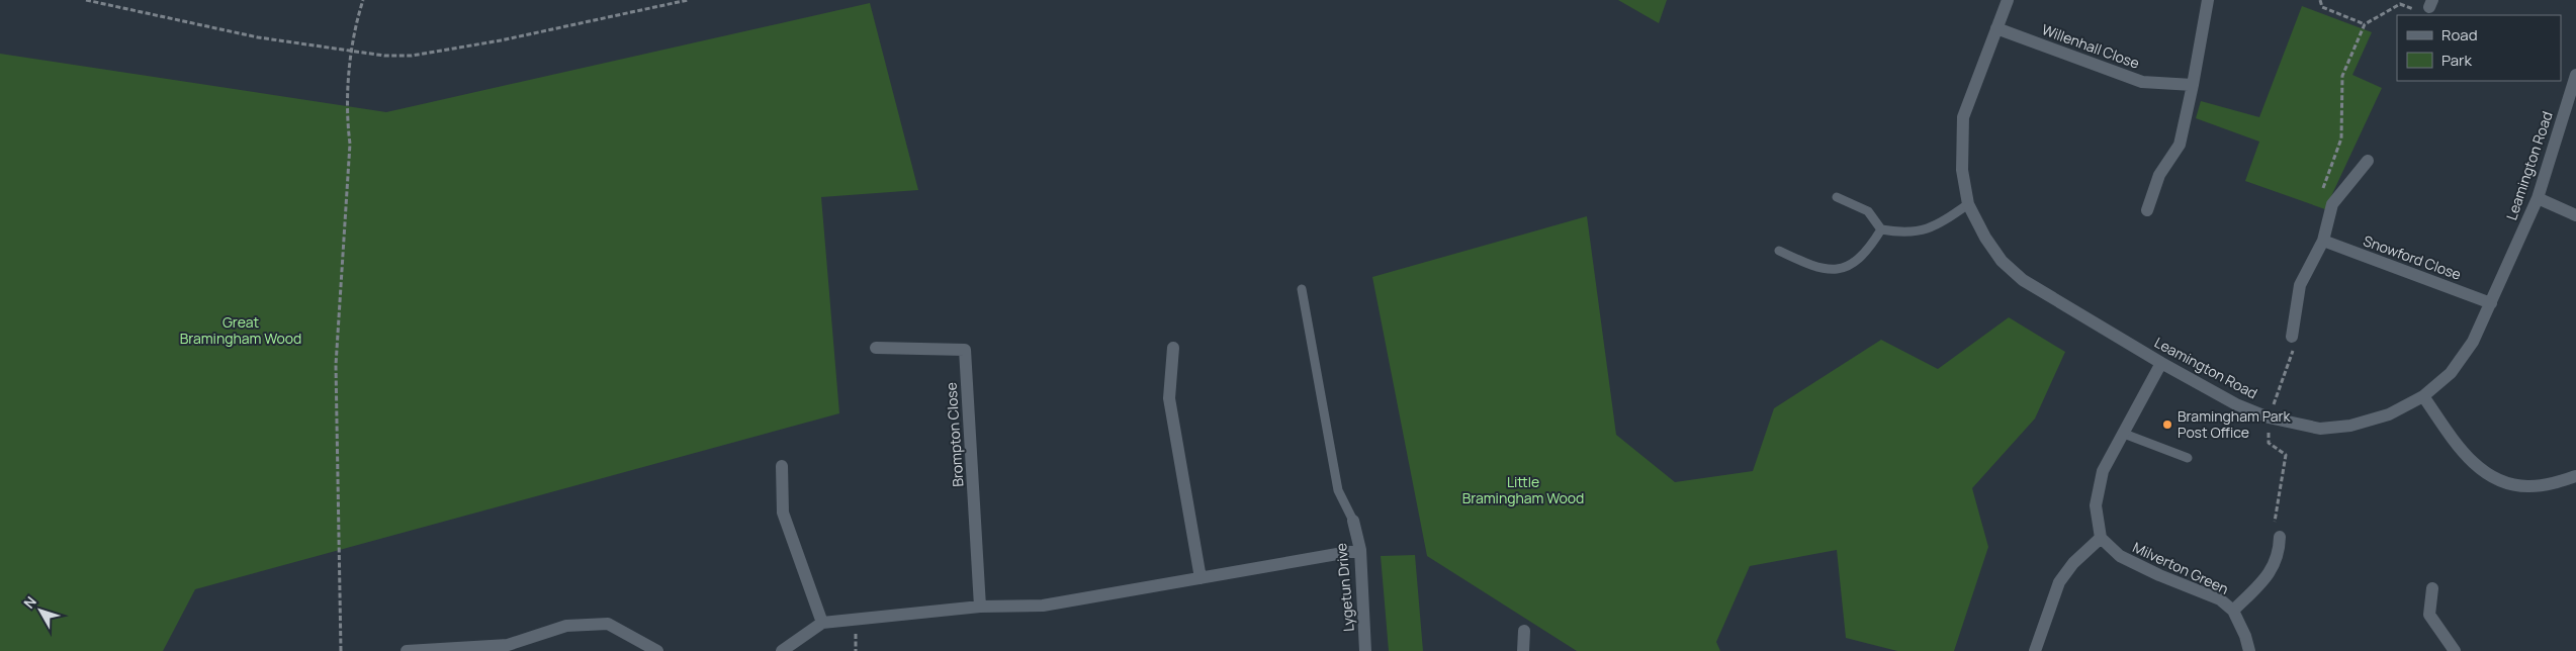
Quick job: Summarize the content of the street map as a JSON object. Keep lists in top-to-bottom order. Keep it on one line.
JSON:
{"streets":{"street":["Willenhall Close","Leamington Road","Snowford Close","Brompton Close","Milverton Green","Lygetun Drive"]},"crossings":[["Willenhall Close","Leamington Road"],["Leamington Road","Snowford Close"]],"parks":["Great Bramingham Wood","Little Bramingham Wood"],"places":["Bramingham Park Post Office"],"legend":["Road","Park"],"north":"top left"}
